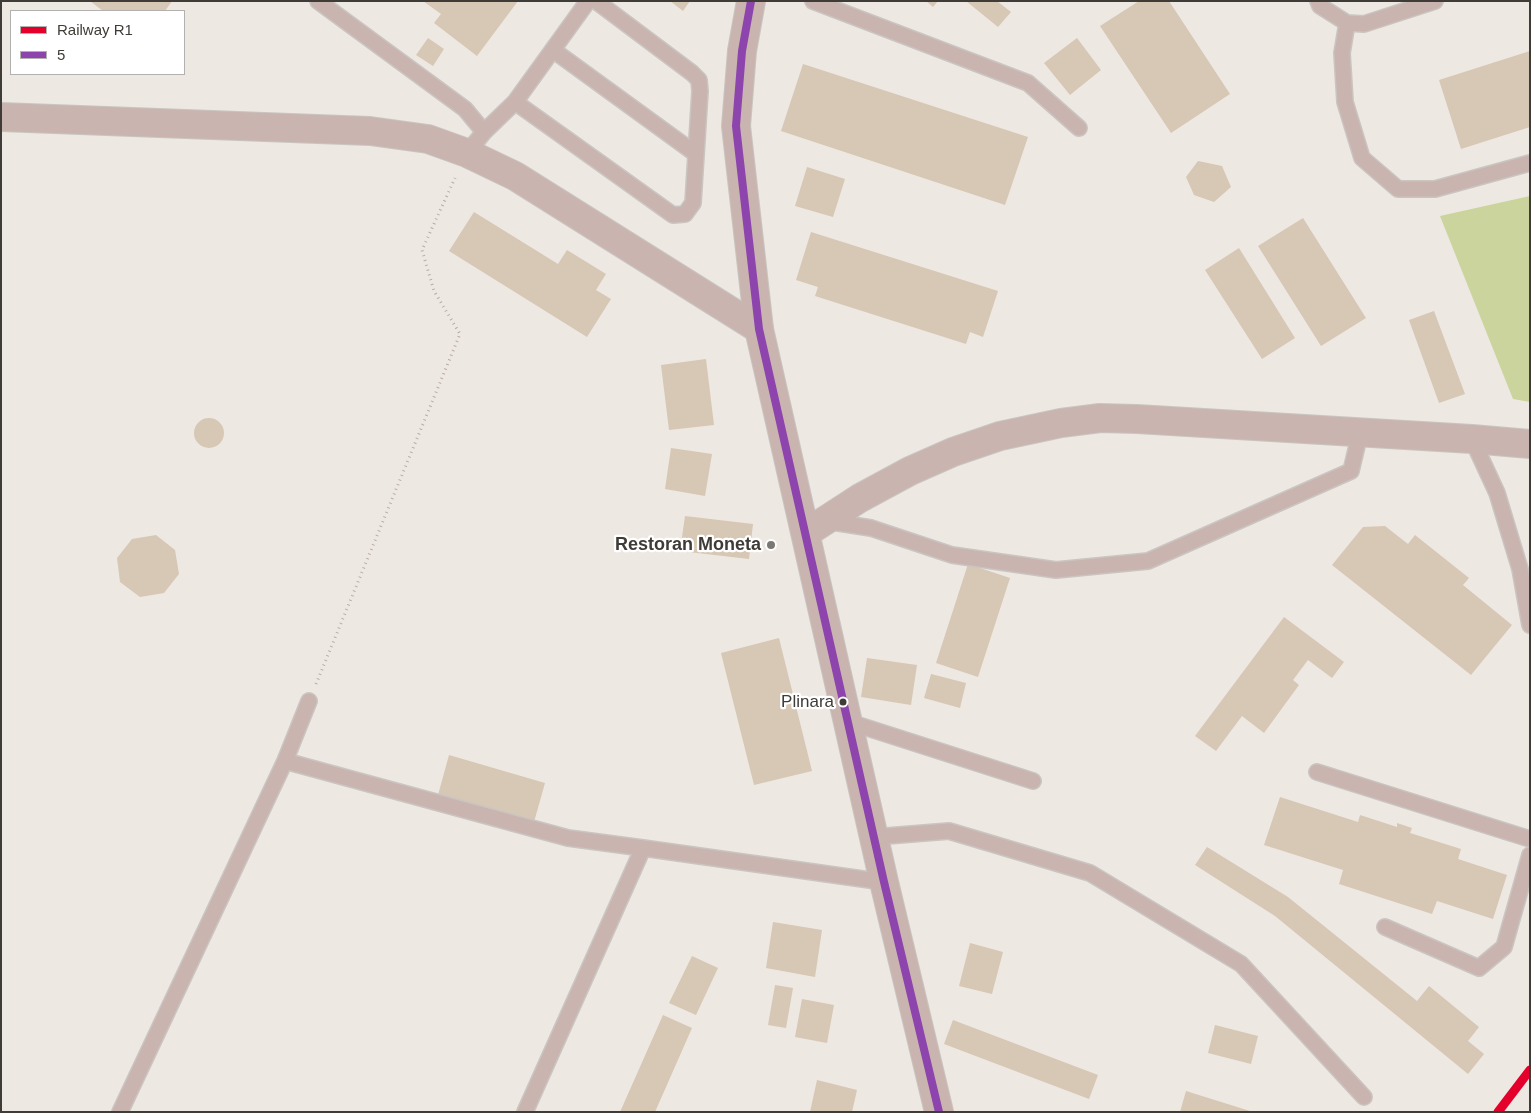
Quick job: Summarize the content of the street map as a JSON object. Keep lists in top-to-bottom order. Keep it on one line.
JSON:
{"places":["Restoran Moneta","Plinara"],"lines":["transit line 5","rail line R1"],"legend":["Railway R1","5"]}
